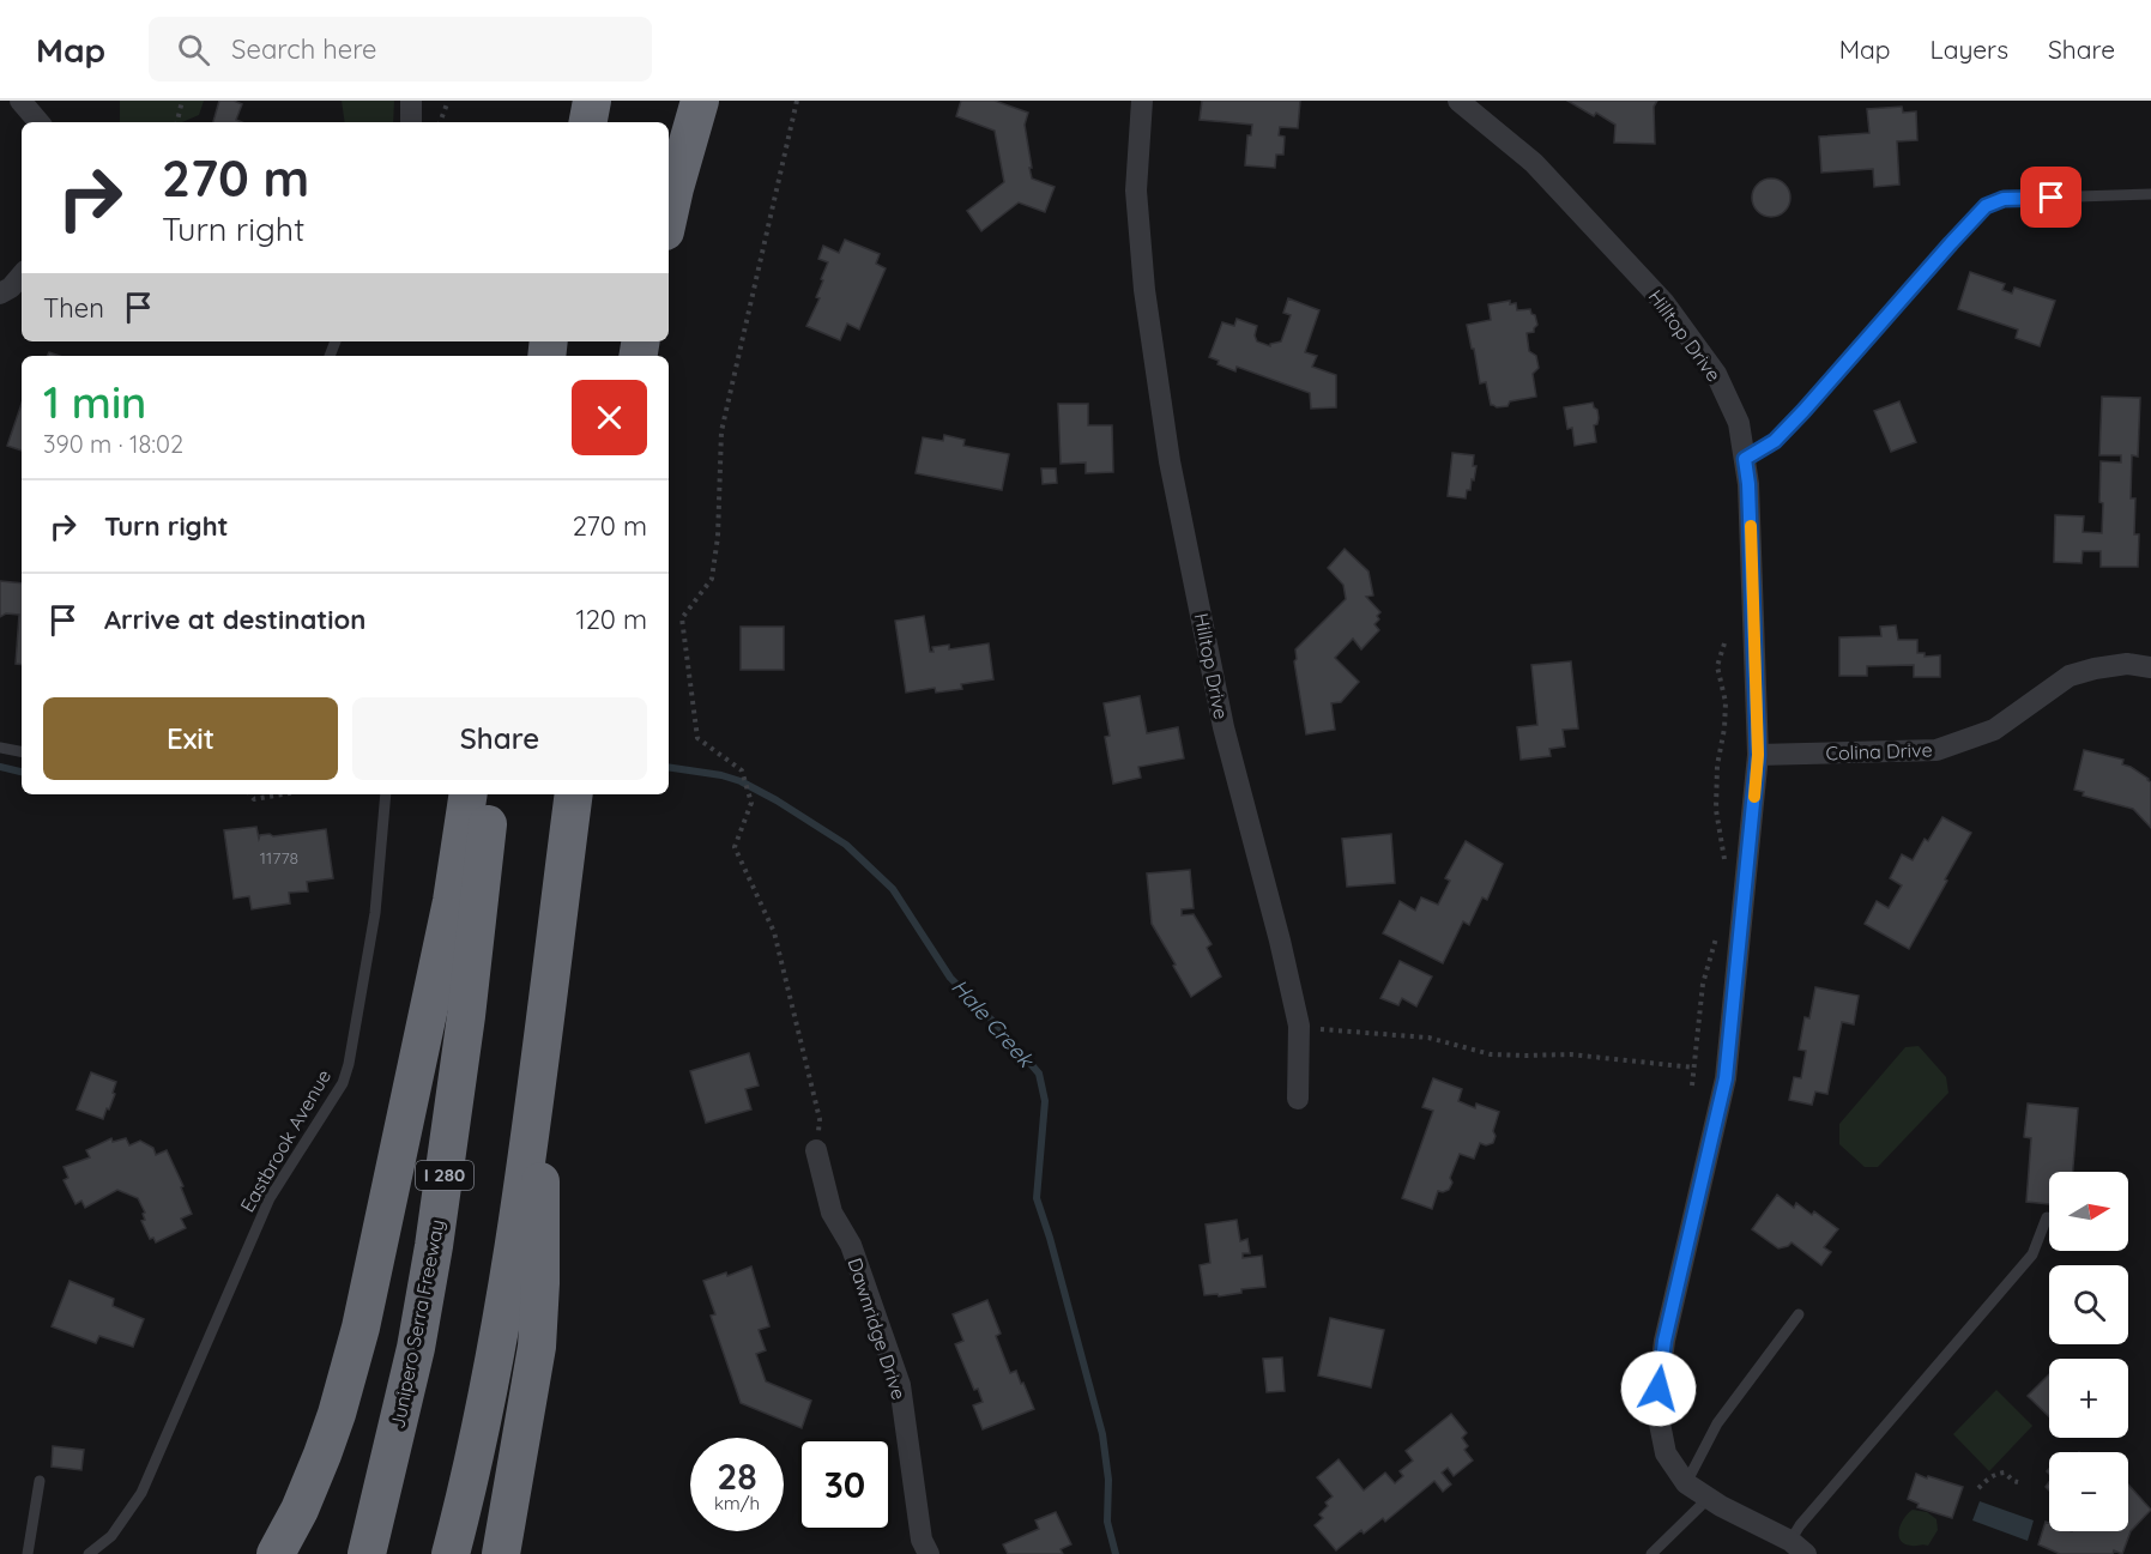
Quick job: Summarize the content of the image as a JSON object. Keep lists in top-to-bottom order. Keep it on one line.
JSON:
{"streets":{"highway":["I 280","Junipero Serra Freeway"],"street":["Hilltop Drive","Colina Drive","Dawnridge Drive"],"lane":["Eastbrook Avenue"]},"crossings":[["Hilltop Drive","Colina Drive"]],"water":["Hale Creek"],"house_numbers":["11778"],"north":"right","page":{"header":"Map","search":"Search here","nav":["Map","Layers","Share"],"turn":["270 m","Turn right"],"then":"Then","heading":["1 min","390 m · 18:02"],"list":[{"name":"Turn right","value":"270 m"},{"name":"Arrive at destination","value":"120 m"}],"buttons":["Exit","Share"],"map_buttons":["+","−"],"speed":"28 km/h","limit":"30"}}
